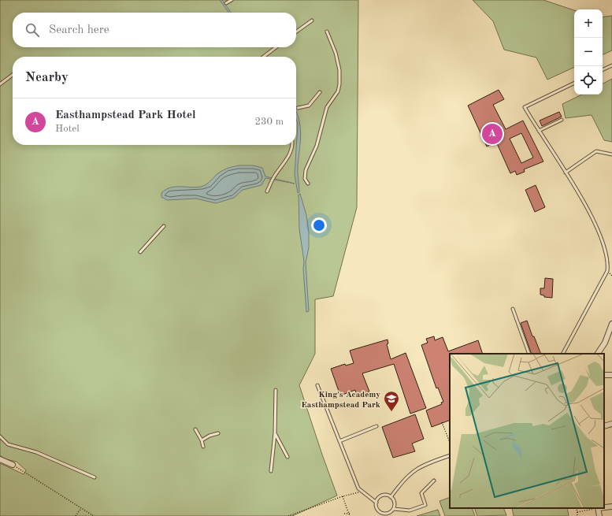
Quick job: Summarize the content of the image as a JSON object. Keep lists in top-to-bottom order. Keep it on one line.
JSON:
{"places":{"school or university":["King's Academy Easthampstead Park"]},"page":{"map_buttons":["+","−"],"search":"Search here","heading":"Nearby","list":[{"mark":"A","name":"Easthampstead Park Hotel","note":"Hotel","value":"230 m"}],"pins":"A"}}
